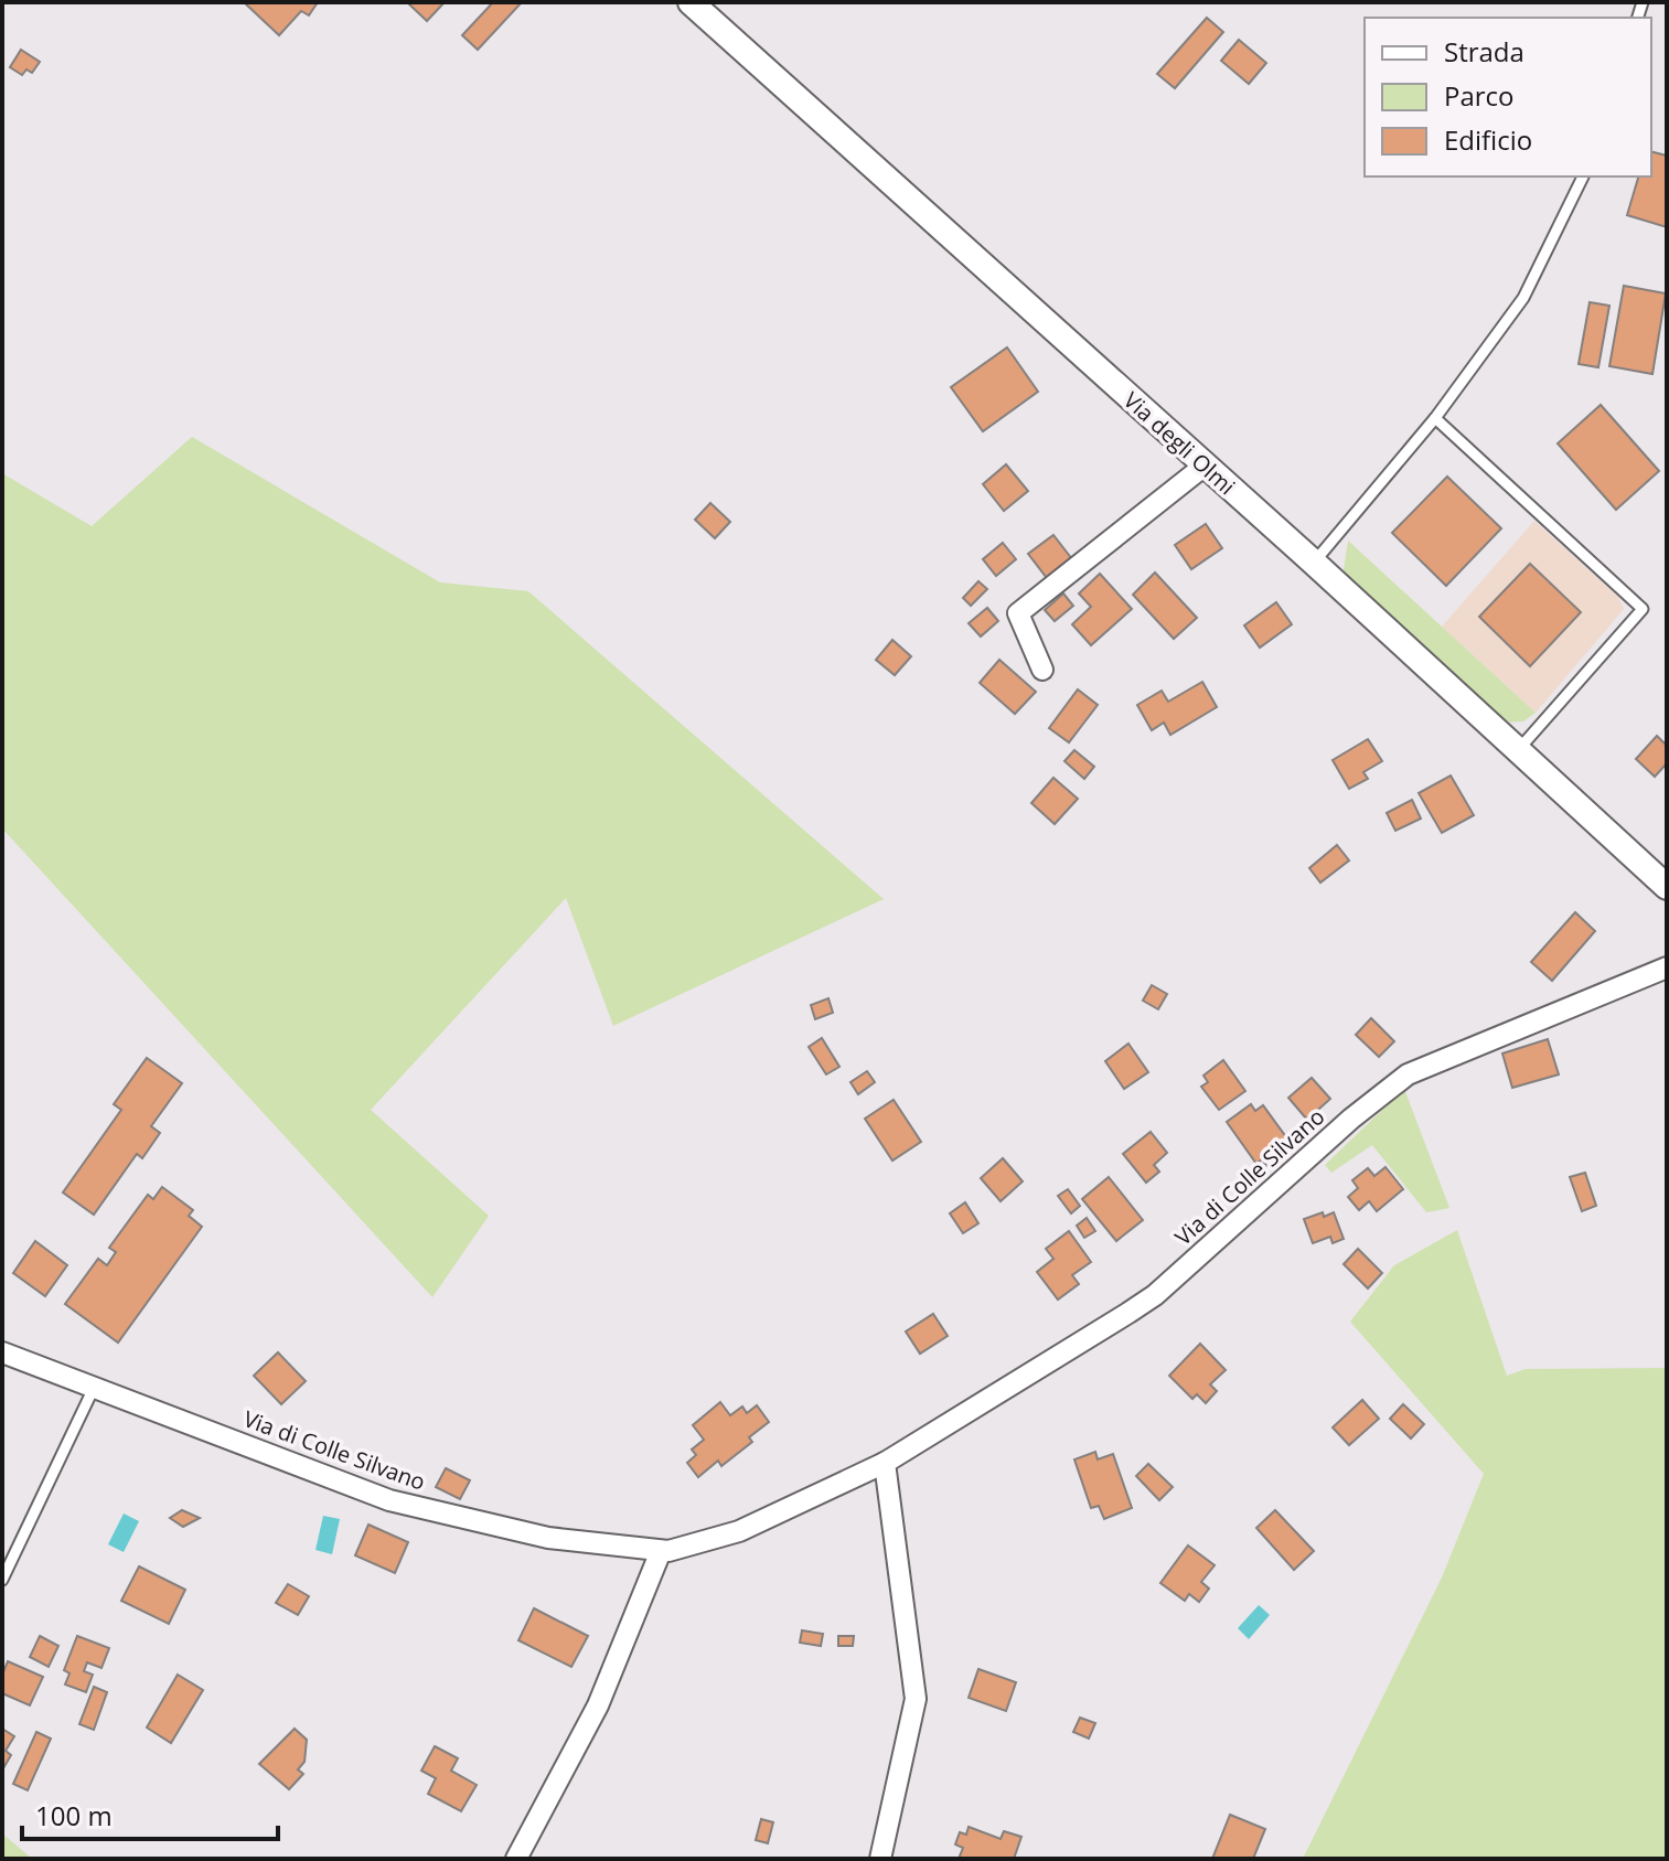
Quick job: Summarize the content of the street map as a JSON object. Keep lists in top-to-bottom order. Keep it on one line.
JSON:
{"streets":{"street":["Via degli Olmi","Via di Colle Silvano"]},"legend":["Strada","Parco","Edificio"],"scale_bar":"100 m"}
